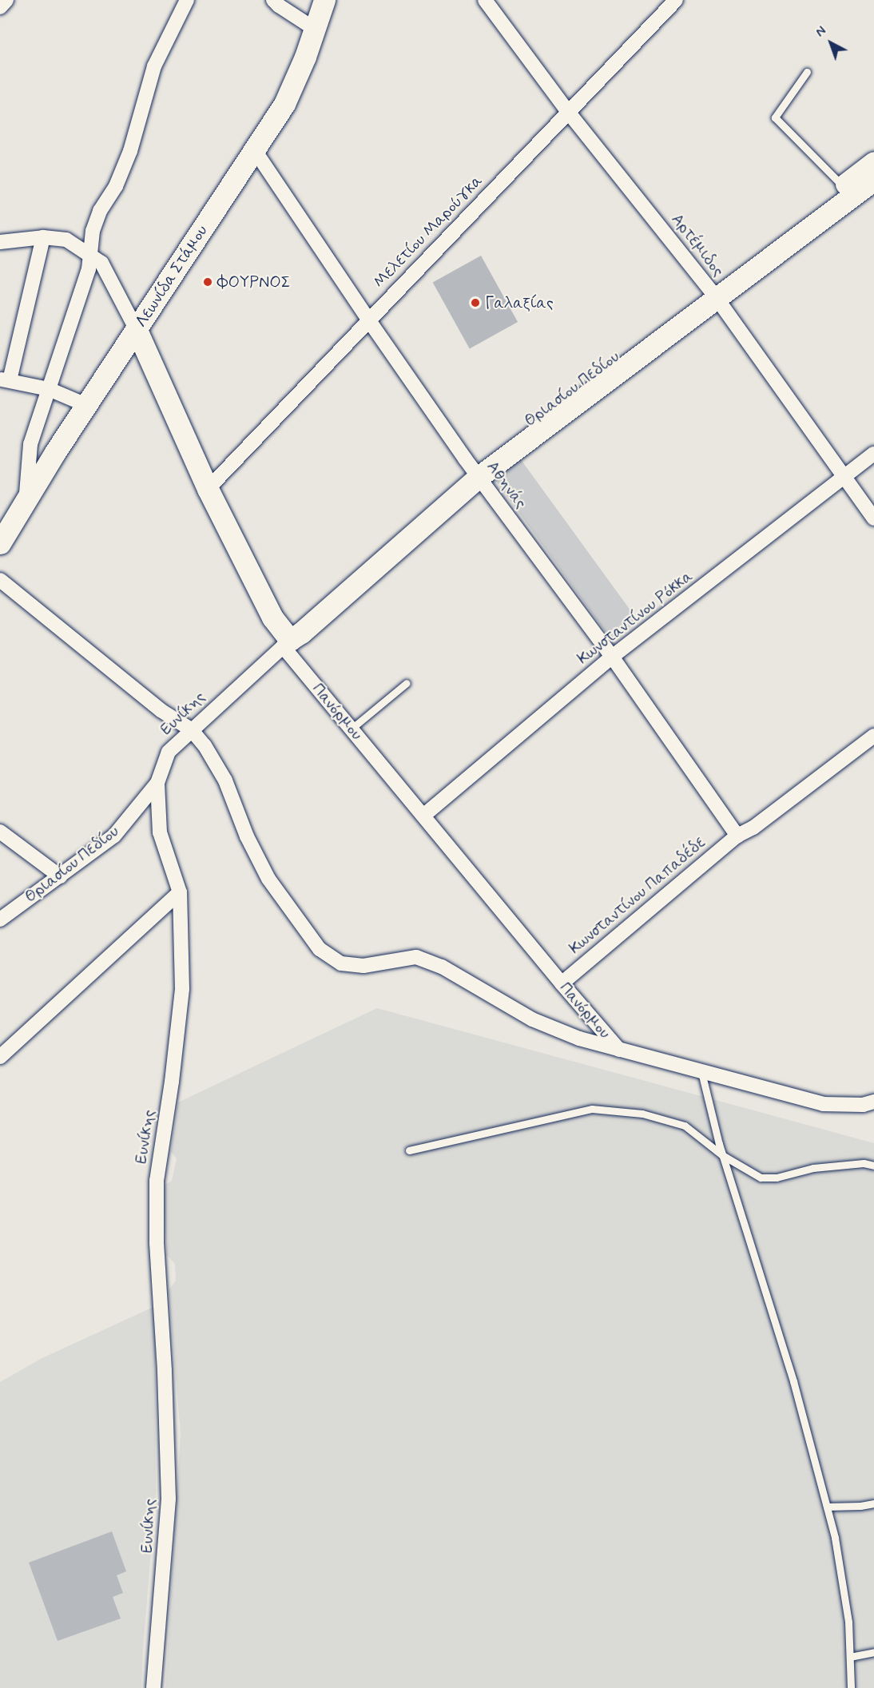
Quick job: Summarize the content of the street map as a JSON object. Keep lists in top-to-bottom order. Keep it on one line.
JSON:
{"streets":{"main road":["Λεωνίδα Στάμου","Θριασίου Πεδίου","Πανόρμου"],"street":["Μελετίου Μαρούγκα","Αρτέμιδος","Αθηνάς","Κωνσταντίνου Ρόκκα","Ευνίκης","Κωνσταντίνου Παπαδέδε"]},"crossings":[["Μελετίου Μαρούγκα","Αρτέμιδος"],["Μελετίου Μαρούγκα","Αθηνάς"],["Μελετίου Μαρούγκα","Πανόρμου"],["Αρτέμιδος","Θριασίου Πεδίου"],["Αρτέμιδος","Κωνσταντίνου Ρόκκα"],["Λεωνίδα Στάμου","Αθηνάς"],["Λεωνίδα Στάμου","Πανόρμου"],["Θριασίου Πεδίου","Αθηνάς"],["Θριασίου Πεδίου","Πανόρμου"],["Θριασίου Πεδίου","Ευνίκης"],["Αθηνάς","Κωνσταντίνου Ρόκκα"],["Αθηνάς","Κωνσταντίνου Παπαδέδε"],["Κωνσταντίνου Ρόκκα","Πανόρμου"],["Πανόρμου","Ευνίκης"],["Πανόρμου","Κωνσταντίνου Παπαδέδε"]],"places":["ΦΟΥΡΝΟΣ","Γαλαξίας"],"north":"top left"}
